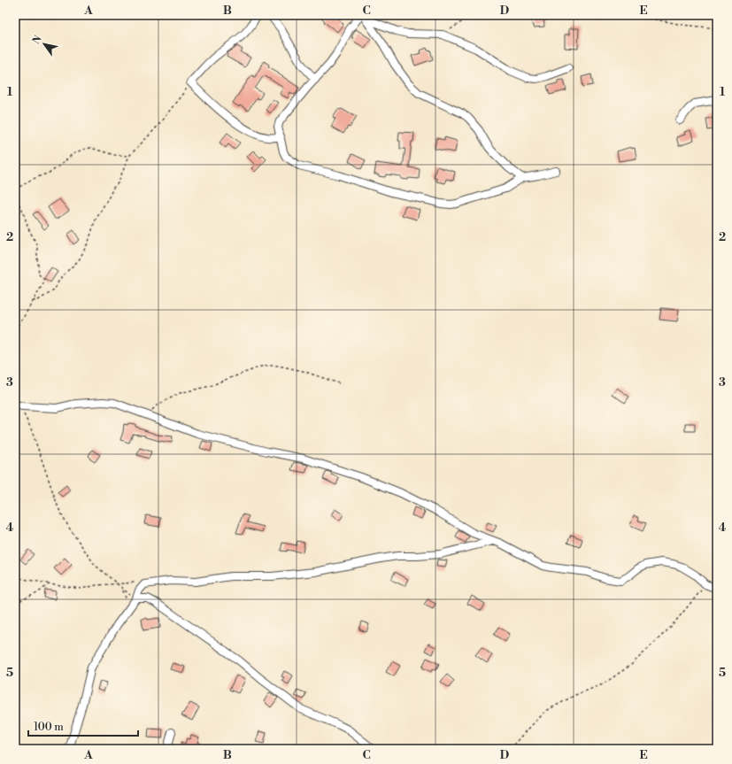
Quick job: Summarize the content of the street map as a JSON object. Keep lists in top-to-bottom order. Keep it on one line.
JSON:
{"scale_bar":"100 m","north":"top left","grid":{"columns":["A","B","C","D","E"],"rows":["1","2","3","4","5"]}}
